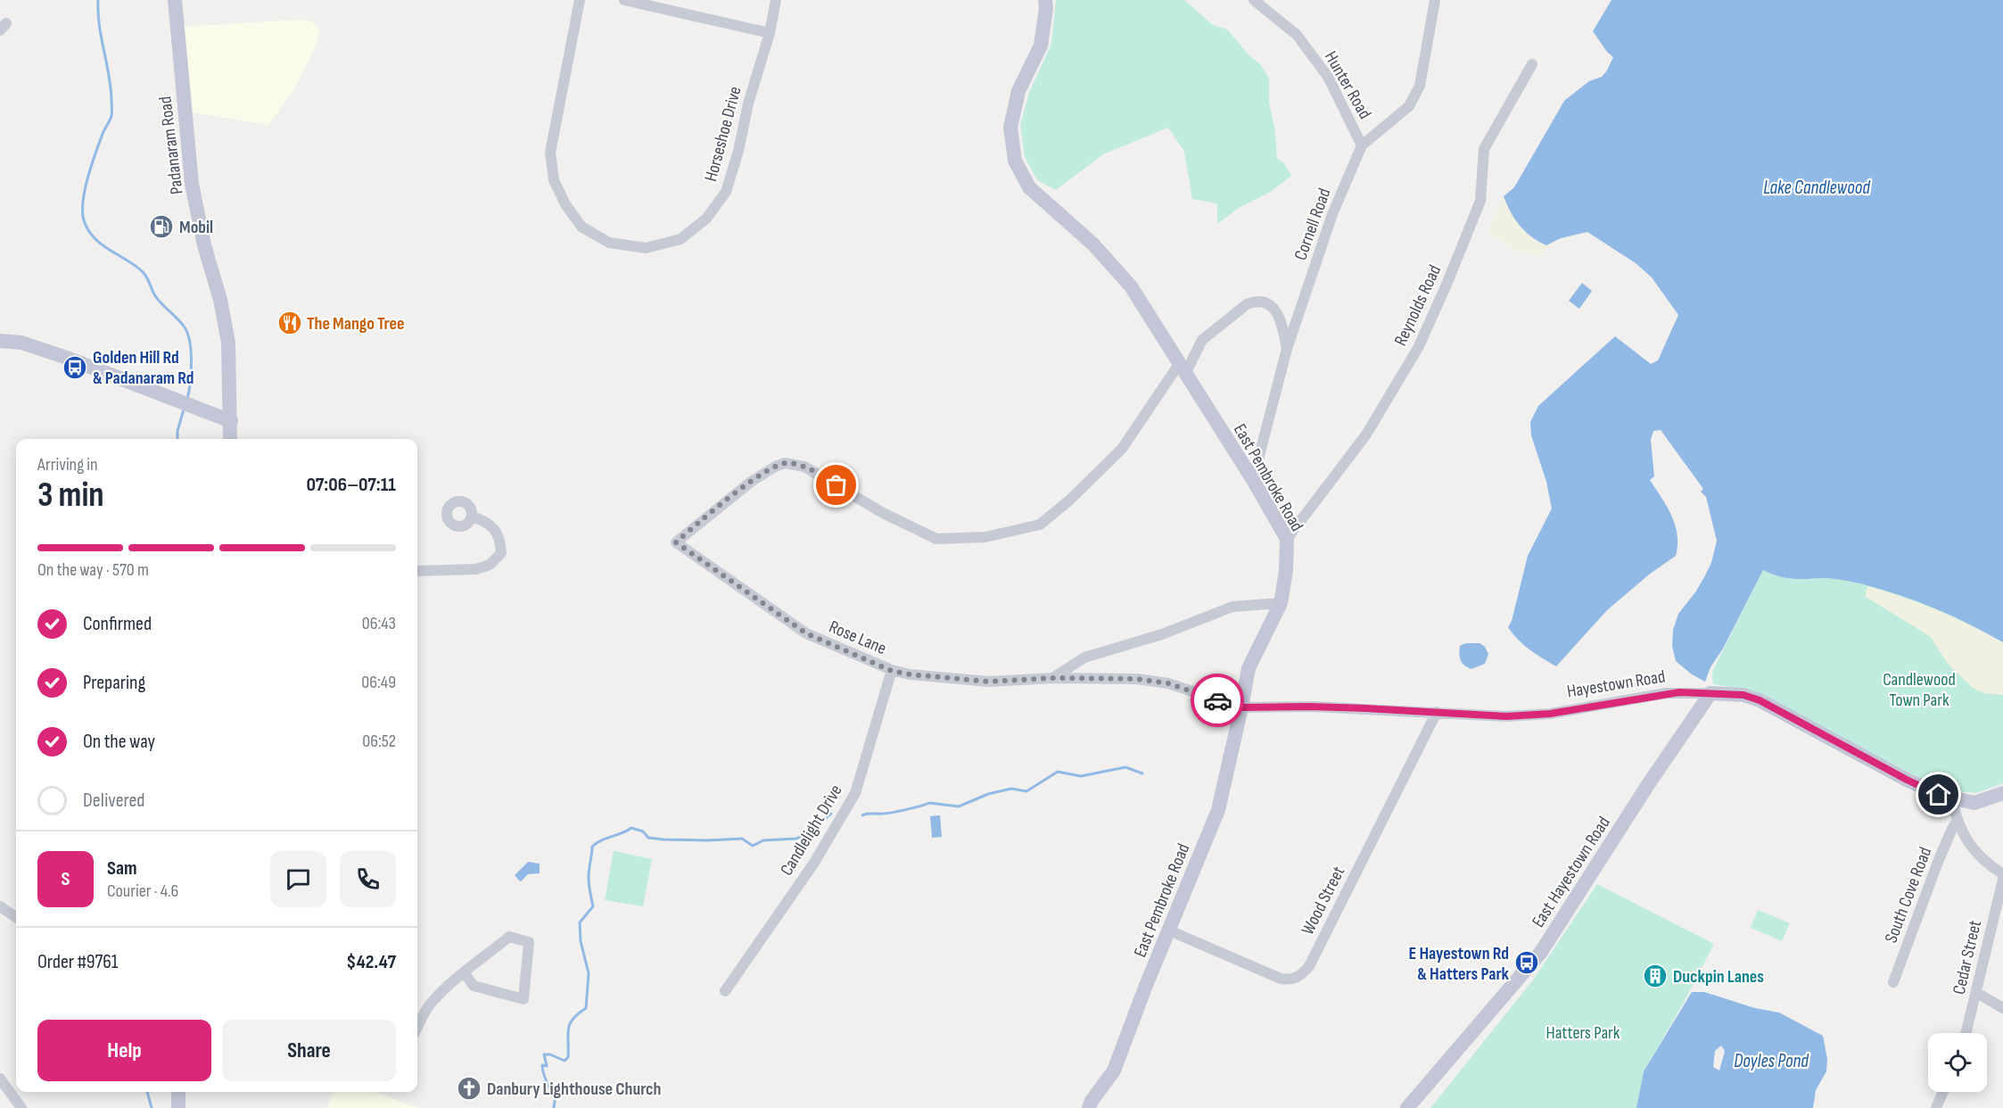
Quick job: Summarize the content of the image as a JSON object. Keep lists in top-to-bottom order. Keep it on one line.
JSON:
{"streets":{"street":["Hunter Road","Horseshoe Drive","Padanaram Road","Cornell Road","Reynolds Road","East Pembroke Road","Rose Lane","Hayestown Road","Candlelight Drive","East Hayestown Road","South Cove Road","Wood Street","Cedar Street"]},"crossings":[["Hunter Road","Cornell Road"],["Cornell Road","East Pembroke Road"],["Reynolds Road","East Pembroke Road"],["East Pembroke Road","Rose Lane"],["East Pembroke Road","Hayestown Road"],["East Pembroke Road","Wood Street"],["Rose Lane","Hayestown Road"],["Rose Lane","Candlelight Drive"],["Hayestown Road","East Hayestown Road"],["Hayestown Road","Wood Street"]],"water":["Lake Candlewood","Doyles Pond"],"parks":["Candlewood Town Park","Hatters Park"],"places":{"fuel station":["Mobil"],"restaurant":["The Mango Tree"],"bus stop":["Golden Hill Rd & Padanaram Rd","E Hayestown Rd & Hatters Park"],"building":["Duckpin Lanes"],"church":["Danbury Lighthouse Church"]},"page":{"heading":["3 min","Arriving in","07:06–07:11"],"panel":["Sam","Courier · 4.6","Order #9761","$42.47"],"bar":"On the way · 570 m","list":[["Confirmed","06:43"],["Preparing","06:49"],["On the way","06:52"],"Delivered"],"round":"S","buttons":["Help","Share"]}}
